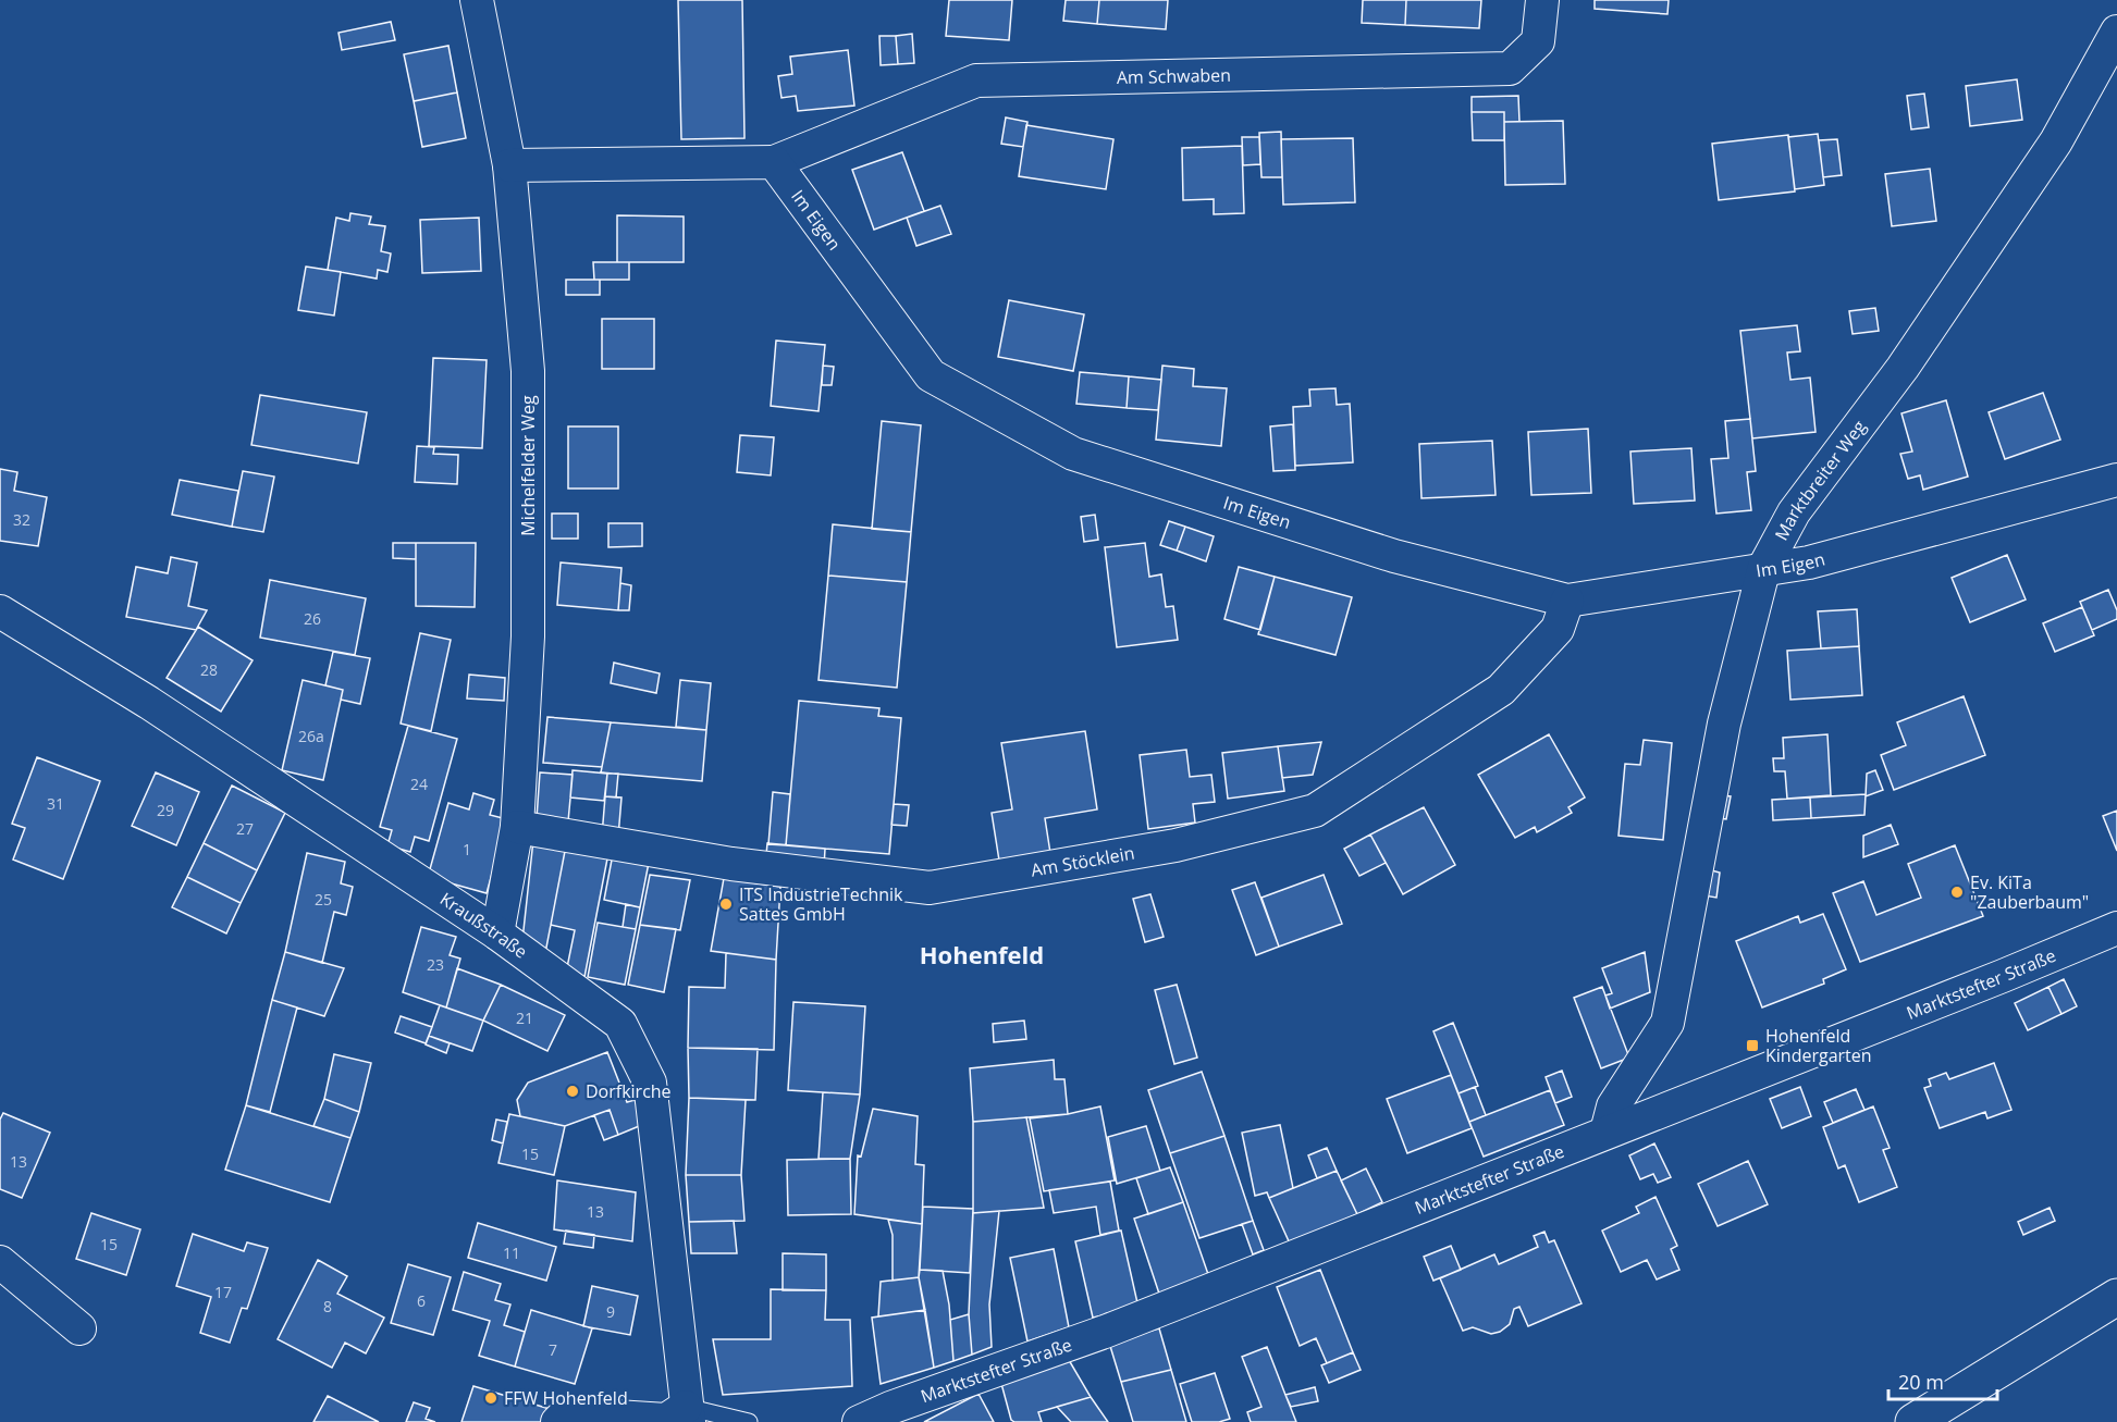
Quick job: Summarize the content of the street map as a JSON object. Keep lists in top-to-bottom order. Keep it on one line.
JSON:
{"streets":{"street":["Am Schwaben","Im Eigen","Michelfelder Weg","Marktbreiter Weg","Am Stöcklein","Kraußstraße","Marktstefter Straße"]},"crossings":[["Am Schwaben","Im Eigen"],["Im Eigen","Marktbreiter Weg"],["Im Eigen","Am Stöcklein"],["Michelfelder Weg","Am Stöcklein"],["Michelfelder Weg","Kraußstraße"],["Marktbreiter Weg","Marktstefter Straße"]],"districts":["Hohenfeld"],"places":{"other":["Ev. KiTa \"Zauberbaum\"","ITS IndustrieTechnik Sattes GmbH","Dorfkirche","FFW Hohenfeld"],"transit":["Hohenfeld Kindergarten"]},"house_numbers":["32","26","28","26a","24","31","29","27","1","25","23","21","15","13","13","15","11","17","6","8","9","7"],"scale_bar":"20 m"}
